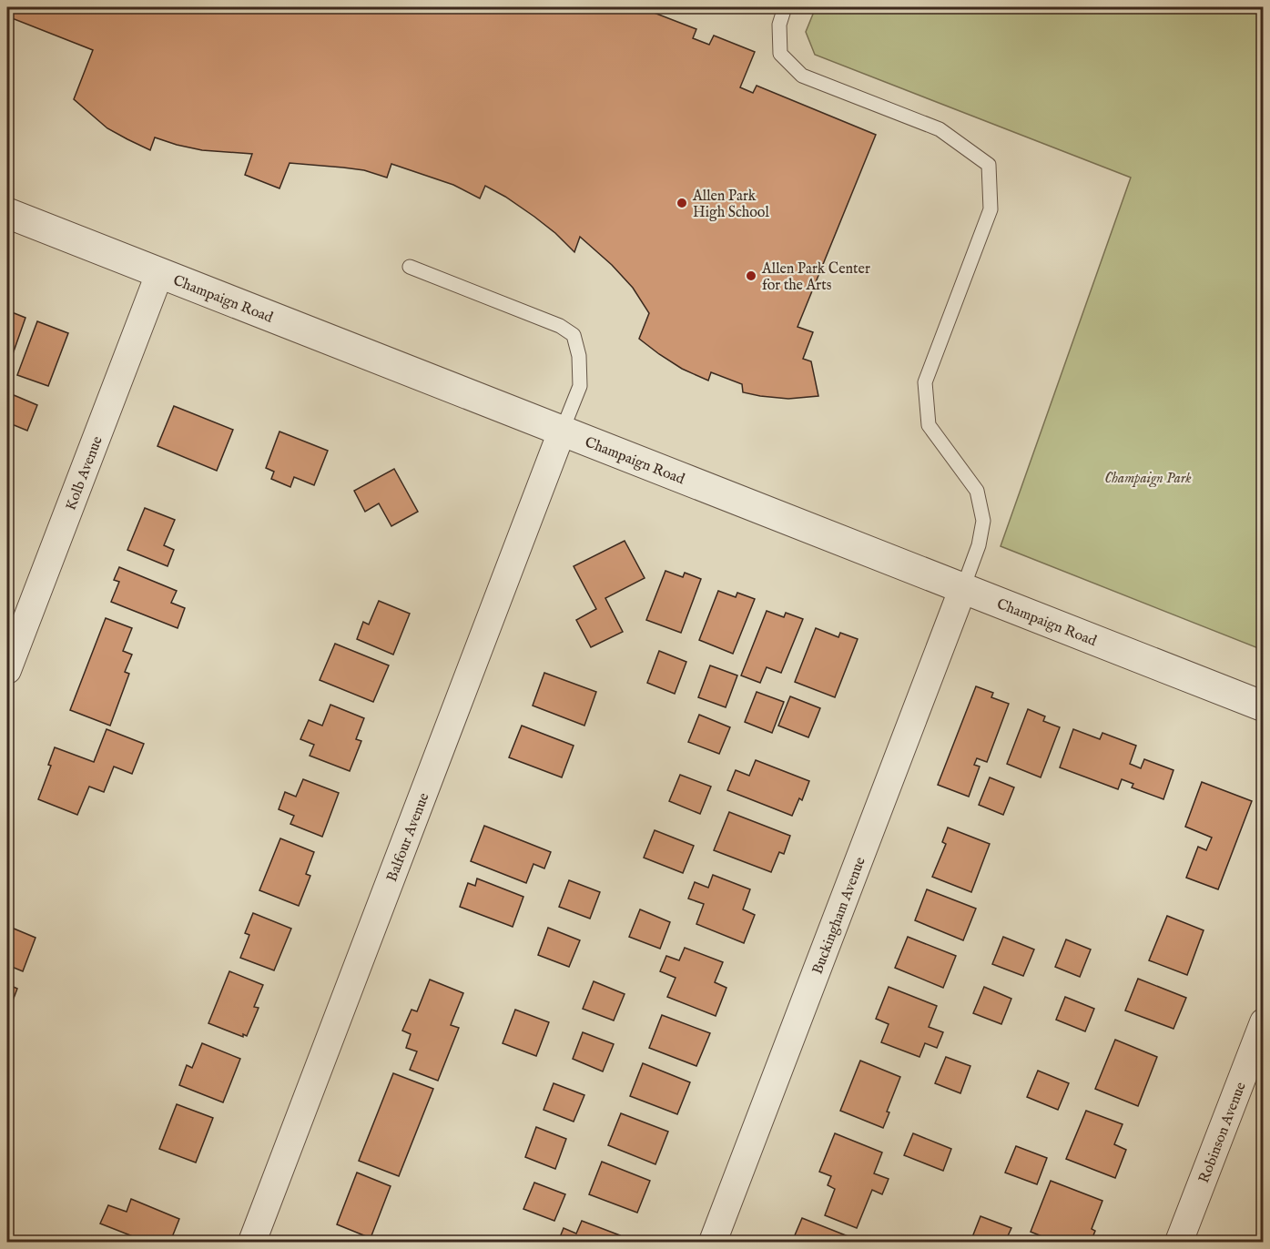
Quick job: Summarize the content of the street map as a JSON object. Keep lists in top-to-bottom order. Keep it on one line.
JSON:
{"streets":{"street":["Champaign Road","Kolb Avenue","Balfour Avenue","Buckingham Avenue","Robinson Avenue"]},"crossings":[["Champaign Road","Kolb Avenue"],["Champaign Road","Balfour Avenue"],["Champaign Road","Buckingham Avenue"]],"parks":["Champaign Park"],"places":["Allen Park High School","Allen Park Center for the Arts"]}
